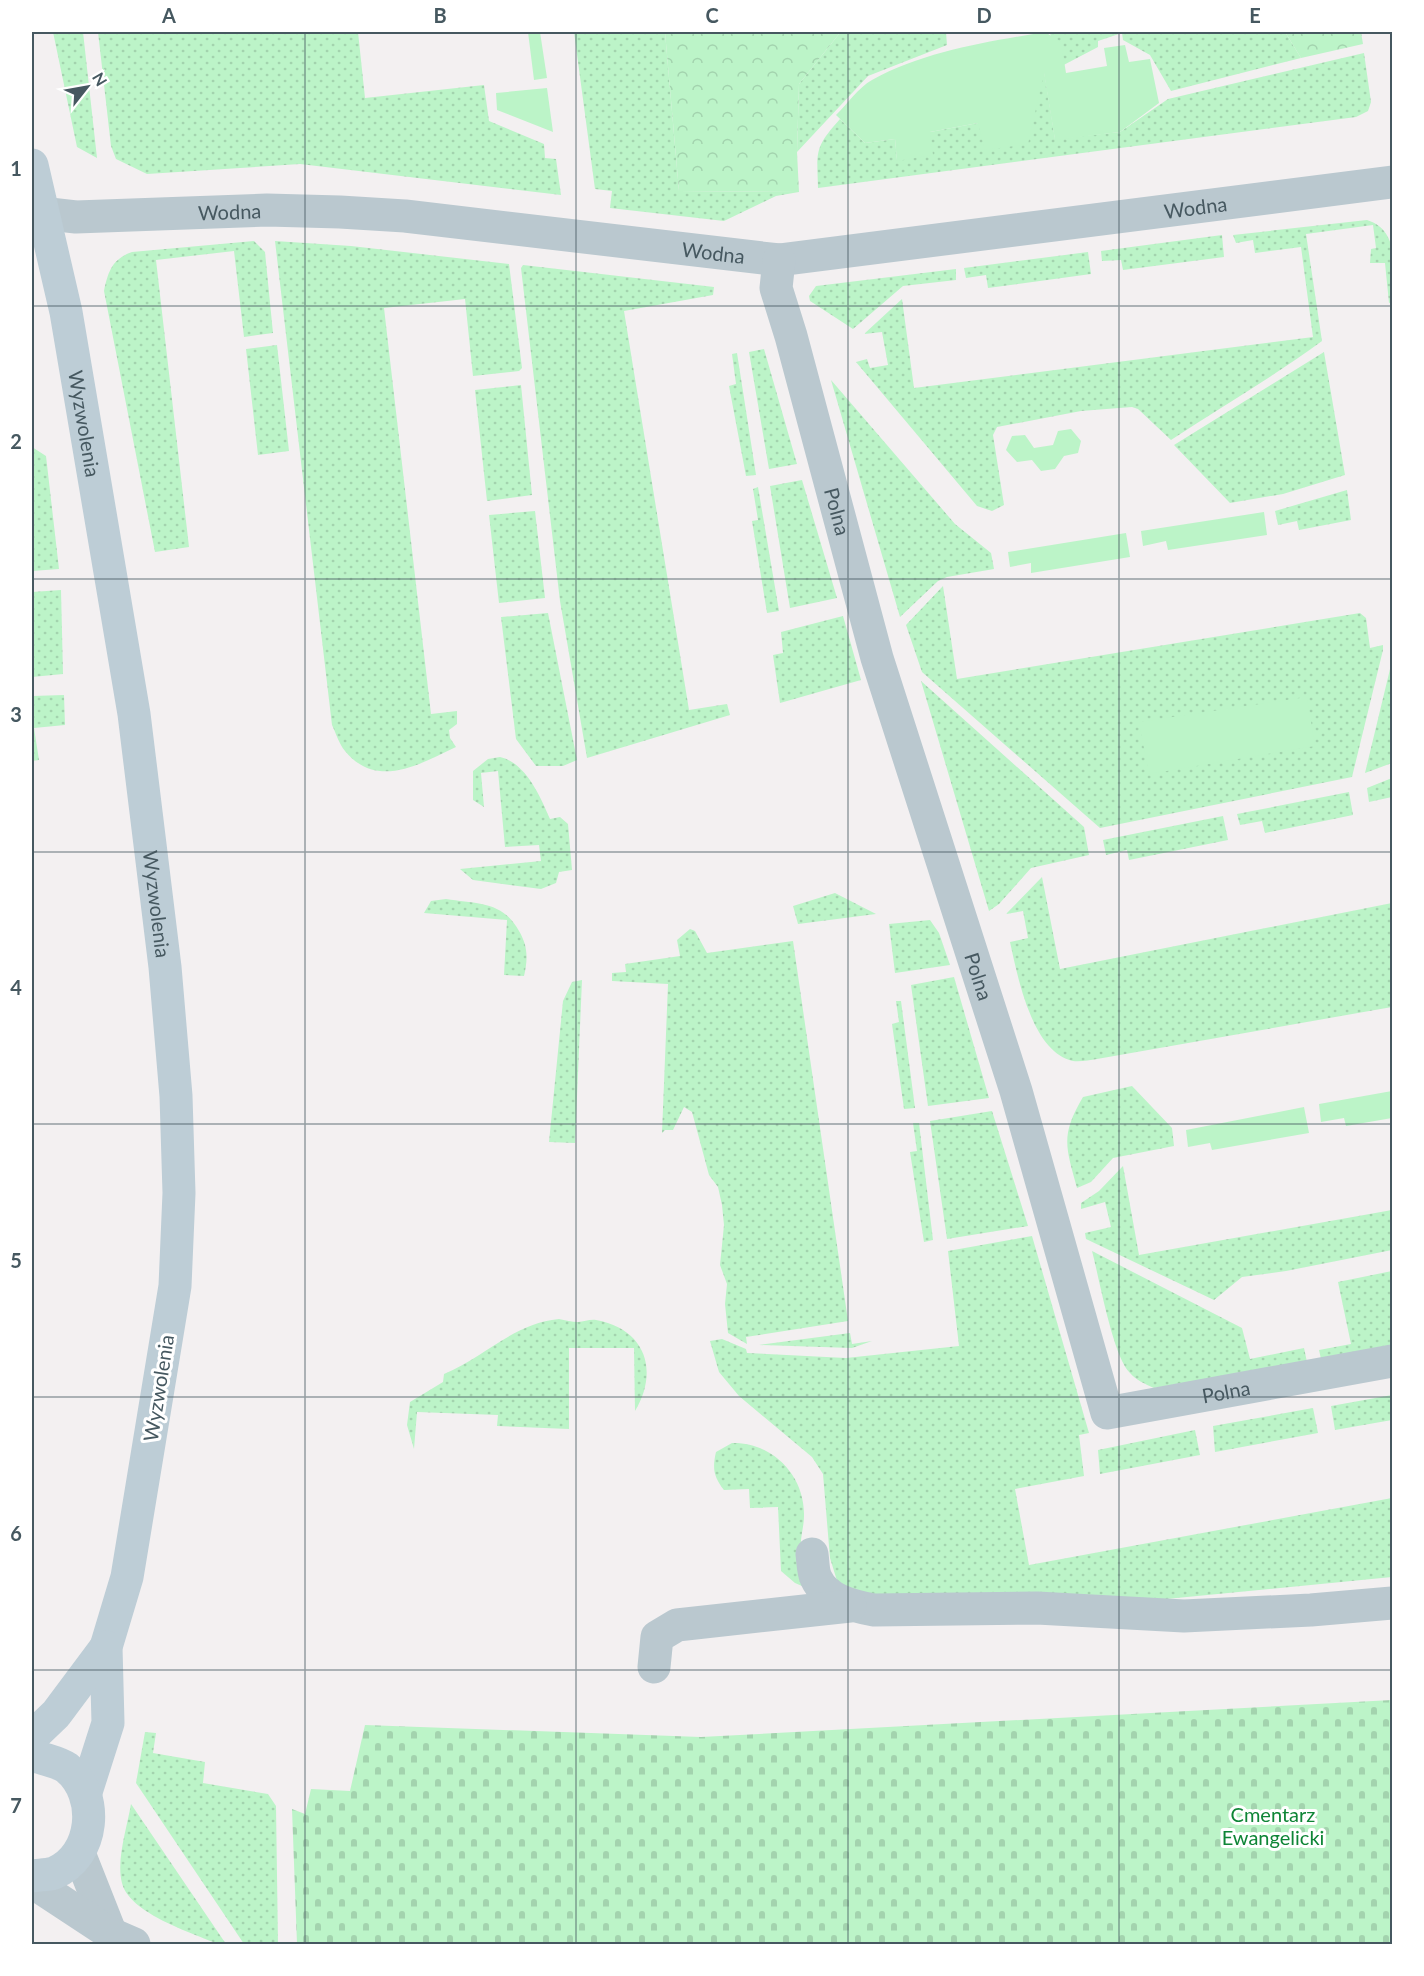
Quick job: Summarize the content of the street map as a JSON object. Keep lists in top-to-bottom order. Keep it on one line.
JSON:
{"streets":{"street":["Wodna","Wyzwolenia","Polna"]},"crossings":[["Wodna","Wyzwolenia"],["Wodna","Polna"]],"parks":["Cmentarz Ewangelicki"],"north":"top right","grid":{"columns":["A","B","C","D","E"],"rows":["1","2","3","4","5","6","7"]}}
